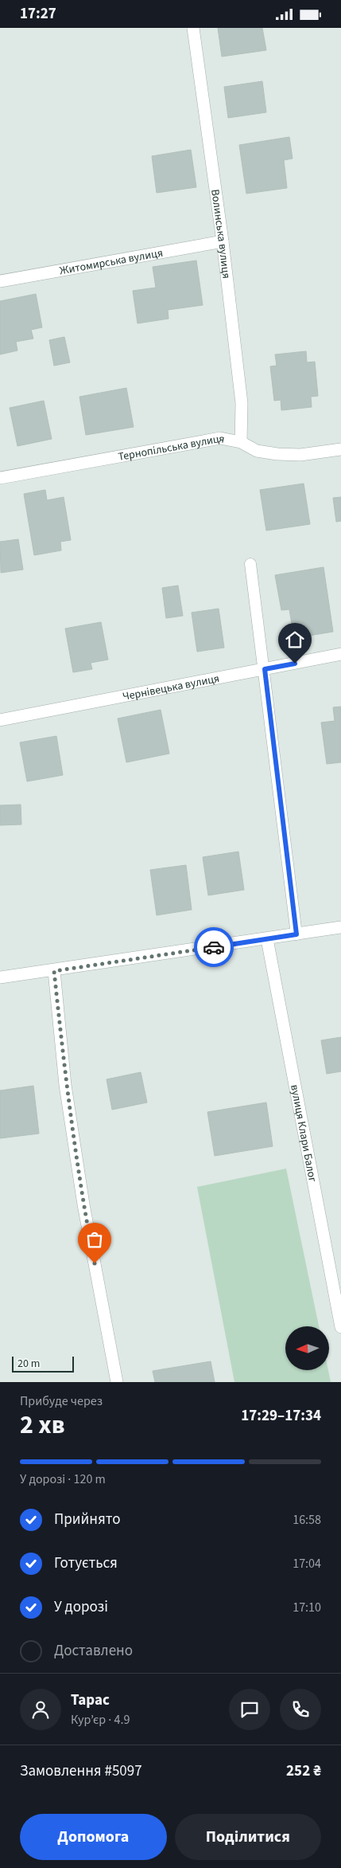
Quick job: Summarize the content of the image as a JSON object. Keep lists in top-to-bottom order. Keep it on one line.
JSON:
{"streets":{"street":["Волинська вулиця","Житомирська вулиця","Тернопільська вулиця","Чернівецька вулиця","вулиця Клари Балог"]},"crossings":[["Волинська вулиця","Житомирська вулиця"],["Волинська вулиця","Тернопільська вулиця"]],"scale_bar":"20 m","north":"left","page":{"status":"17:27","scale":"20 m","heading":["2 хв","Прибуде через","17:29–17:34"],"panel":["Тарас","Кур’єр · 4.9","Замовлення #5097","252 ₴"],"bar":"У дорозі · 120 m","list":[["Прийнято","16:58"],["Готується","17:04"],["У дорозі","17:10"],"Доставлено"],"buttons":["Допомога","Поділитися"]}}
